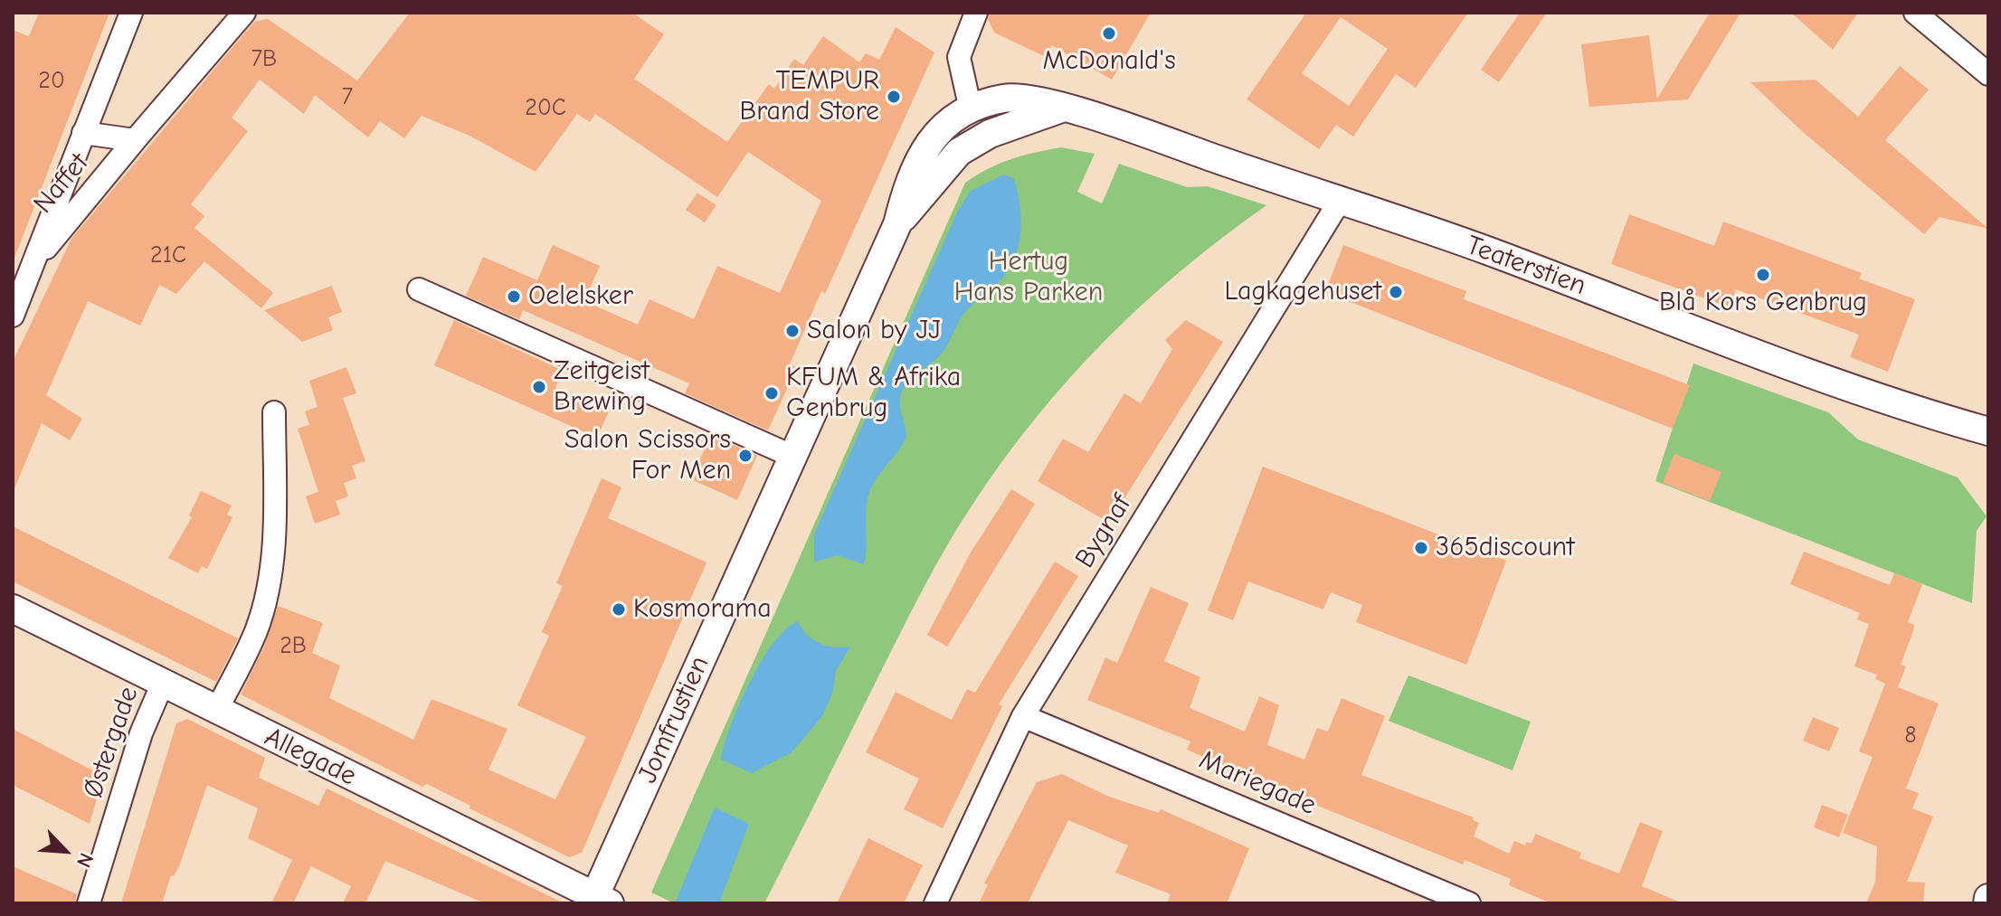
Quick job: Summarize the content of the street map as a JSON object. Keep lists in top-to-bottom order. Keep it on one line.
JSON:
{"streets":{"street":["Naffet","Teaterstien","Bygnaf","Jomfrustien","Østergade","Allegade","Mariegade"]},"crossings":[["Teaterstien","Bygnaf"],["Teaterstien","Jomfrustien"],["Bygnaf","Mariegade"],["Jomfrustien","Allegade"],["Østergade","Allegade"]],"parks":["Hertug Hans Parken"],"places":["McDonald's","TEMPUR Brand Store","Blå Kors Genbrug","Lagkagehuset","Oelelsker","Salon by JJ","Zeitgeist Brewing","KFUM & Afrika Genbrug","Salon Scissors For Men","365discount","Kosmorama"],"house_numbers":["7B","20","7","20C","21C","2B","8"],"north":"bottom right"}
